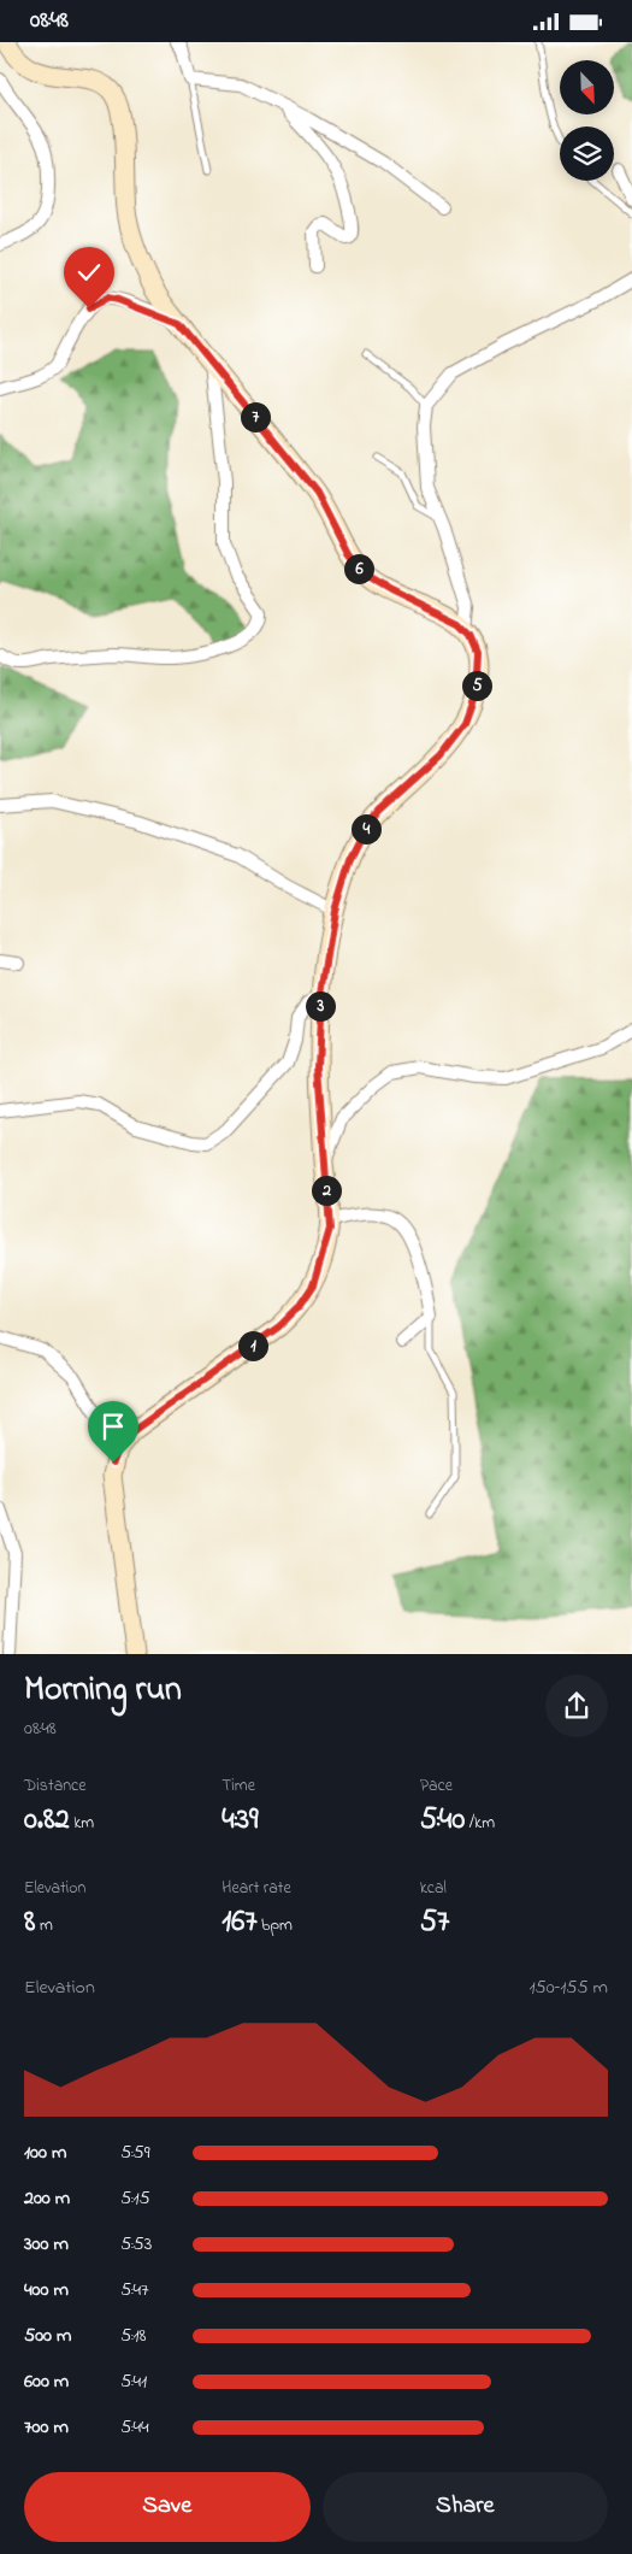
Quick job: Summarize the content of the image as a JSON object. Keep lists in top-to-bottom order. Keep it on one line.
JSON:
{"north":"bottom right","page":{"status":"08:48","pins":["7","6","5","4","3","2","1"],"heading":["Morning run","08:48"],"stats":[["Distance","0.82 km"],["Time","4:39"],["Pace","5:40 /km"],["Elevation","8 m"],["Heart rate","167 bpm"],["kcal","57"]],"chart":["Elevation","150–155 m"],"list":[{"name":"100 m","note":"5:59"},{"name":"200 m","note":"5:15"},{"name":"300 m","note":"5:53"},{"name":"400 m","note":"5:47"},{"name":"500 m","note":"5:18"},{"name":"600 m","note":"5:41"},{"name":"700 m","note":"5:44"}],"buttons":["Save","Share"]}}
